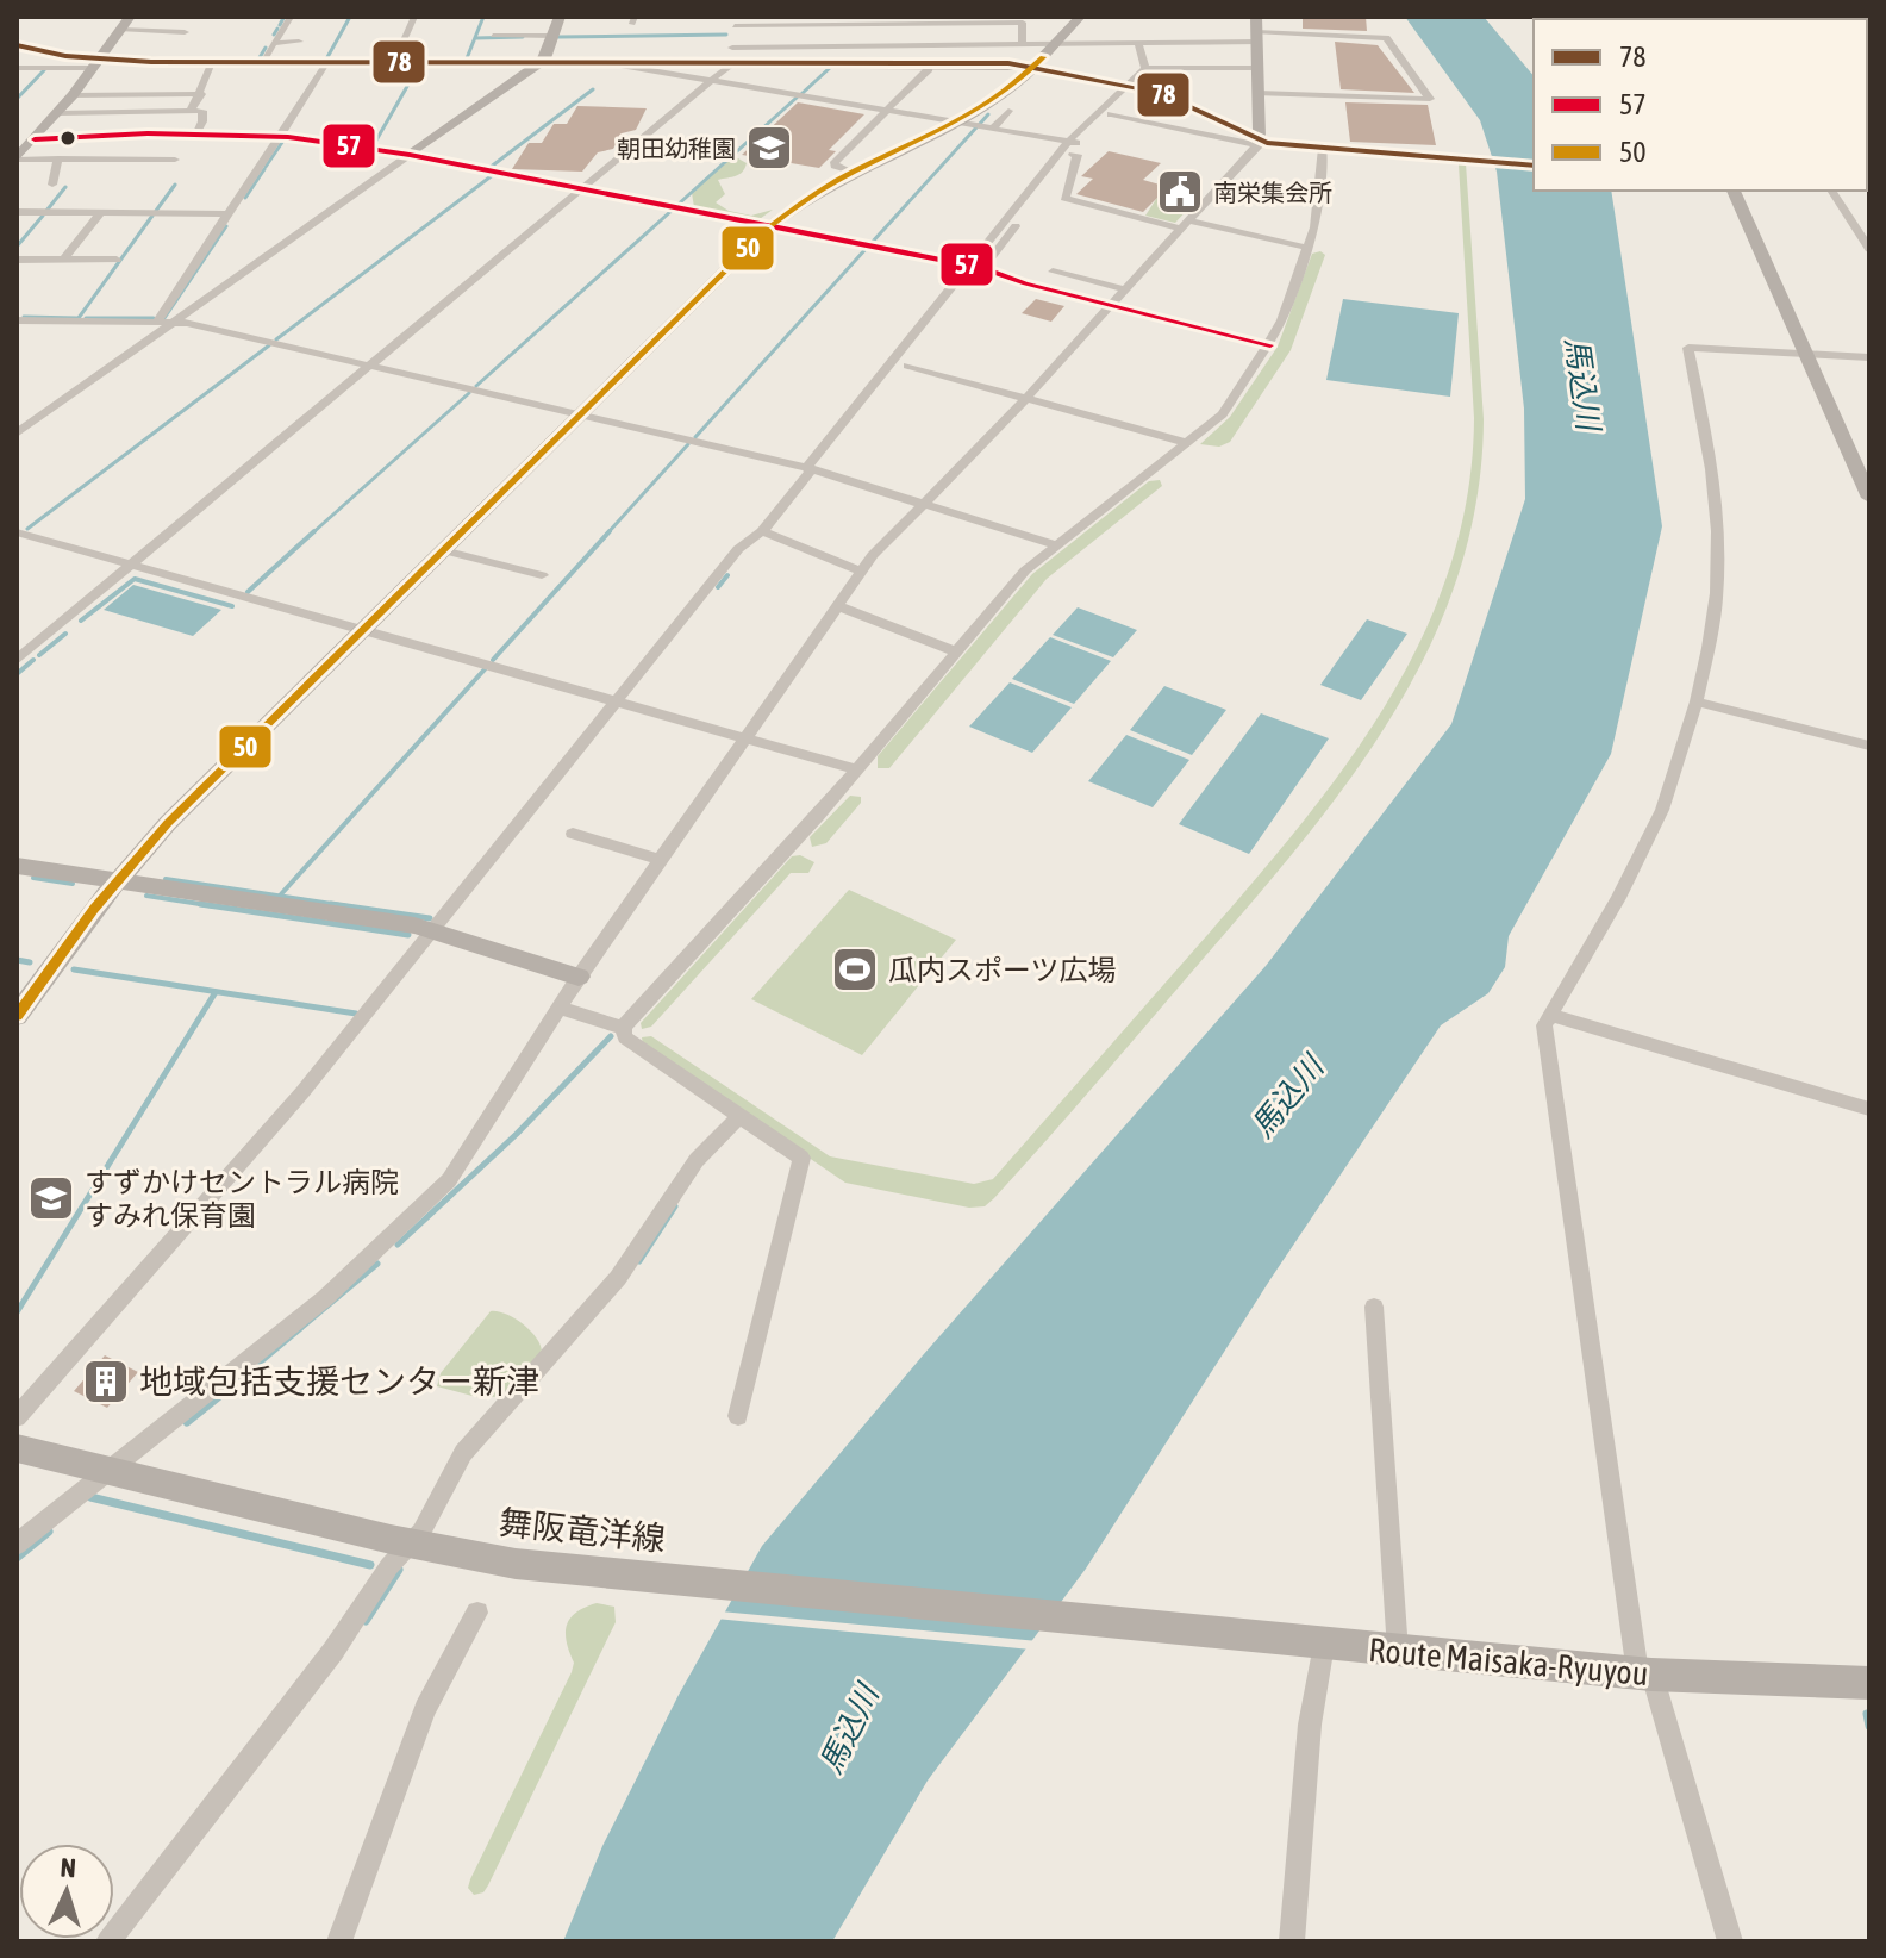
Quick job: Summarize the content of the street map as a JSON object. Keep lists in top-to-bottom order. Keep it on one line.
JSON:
{"streets":{"street":["舞阪竜洋線","Route Maisaka-Ryuyou"]},"crossings":[["舞阪竜洋線","Route Maisaka-Ryuyou"]],"water":["馬込川"],"places":{"school or university":["朝田幼稚園","すずかけセントラル病院 すみれ保育園"],"public building":["南栄集会所"],"sports":["瓜内スポーツ広場"],"building":["地域包括支援センター新津"]},"lines":["transit line 78","transit line 50","transit line 57"],"legend":["78","57","50"],"north":"top"}
